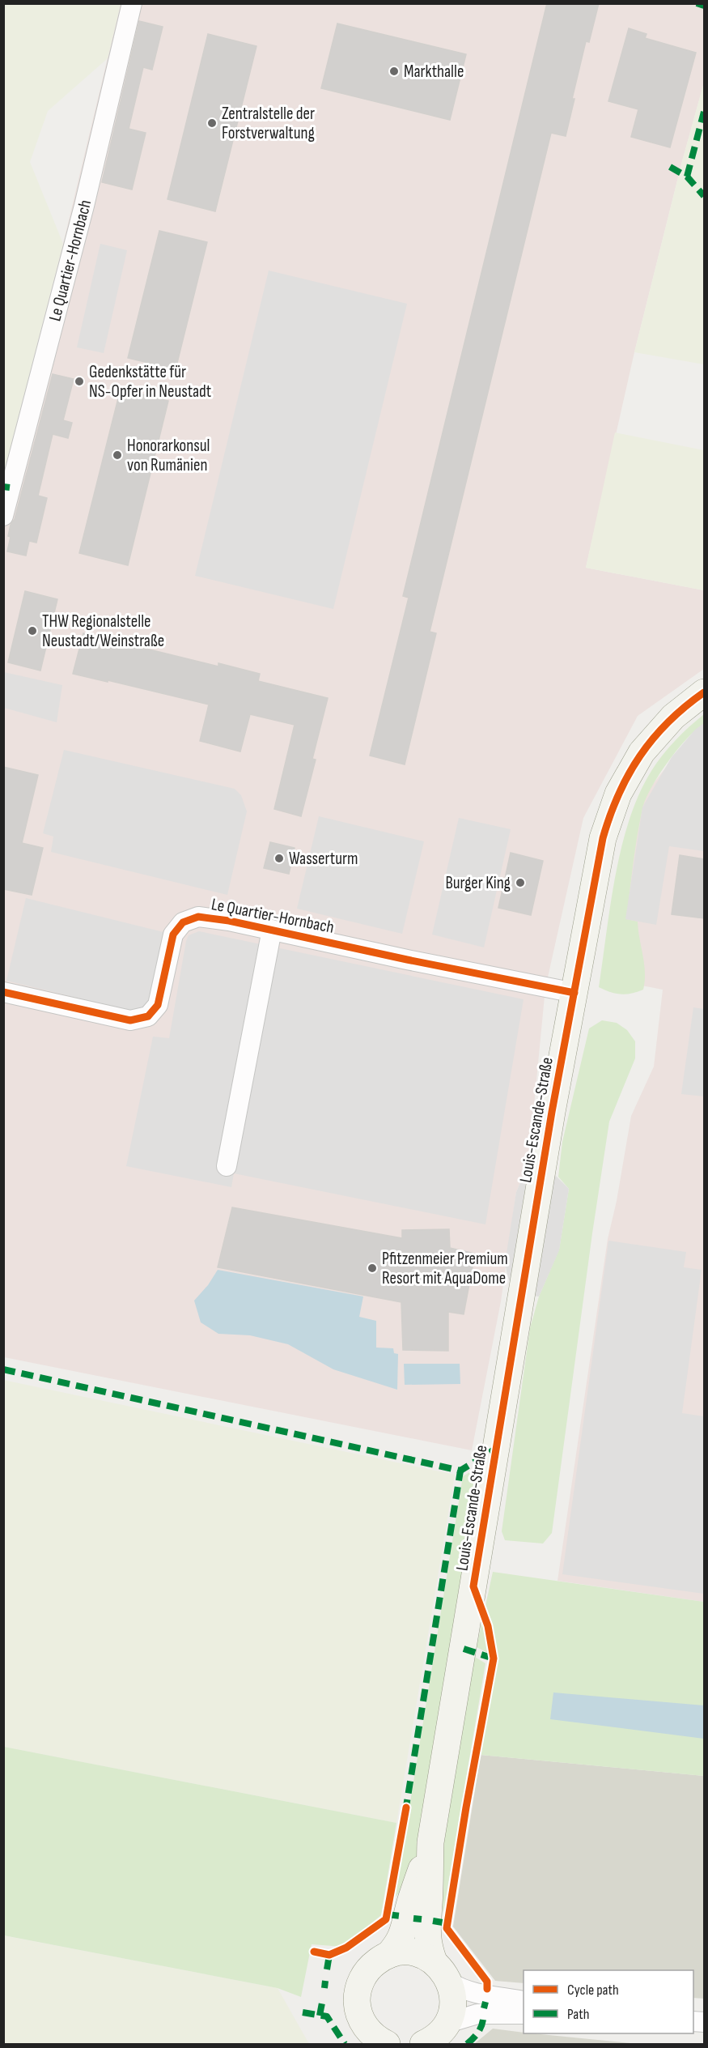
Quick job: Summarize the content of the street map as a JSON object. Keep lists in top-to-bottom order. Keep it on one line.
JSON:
{"streets":{"street":["Le Quartier-Hornbach","Louis-Escande-Straße"]},"crossings":[["Le Quartier-Hornbach","Louis-Escande-Straße"]],"places":["Markthalle","Zentralstelle der Forstverwaltung","Gedenkstätte für NS-Opfer in Neustadt","Honorarkonsul von Rumänien","THW Regionalstelle Neustadt/Weinstraße","Wasserturm","Burger King","Pfitzenmeier Premium Resort mit AquaDome"],"legend":["Cycle path","Path"]}
